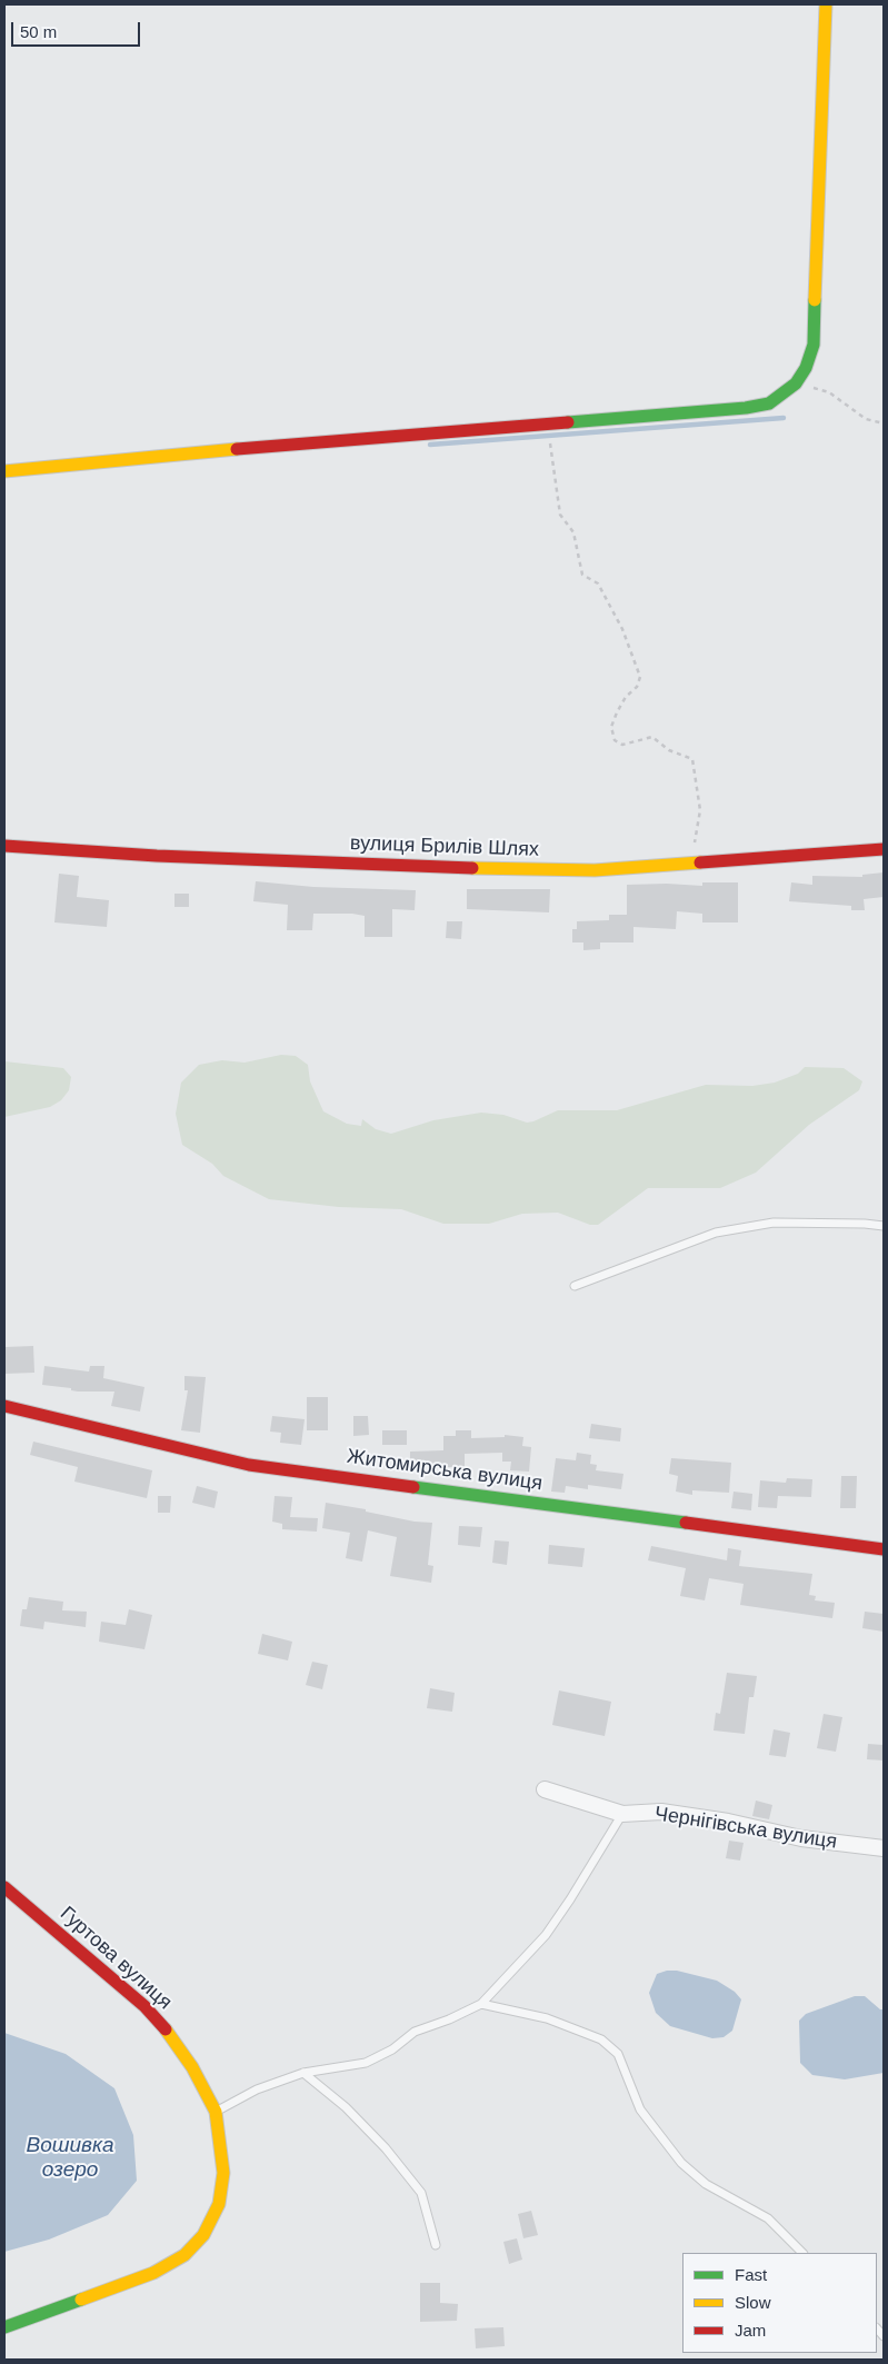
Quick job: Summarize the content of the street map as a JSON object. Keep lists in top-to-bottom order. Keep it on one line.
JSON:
{"streets":{"street":["вулиця Брилів Шлях","Житомирська вулиця","Чернігівська вулиця","Гуртова вулиця"]},"water":["Вошивка озеро"],"legend":["Fast","Slow","Jam"],"scale_bar":"50 m"}
